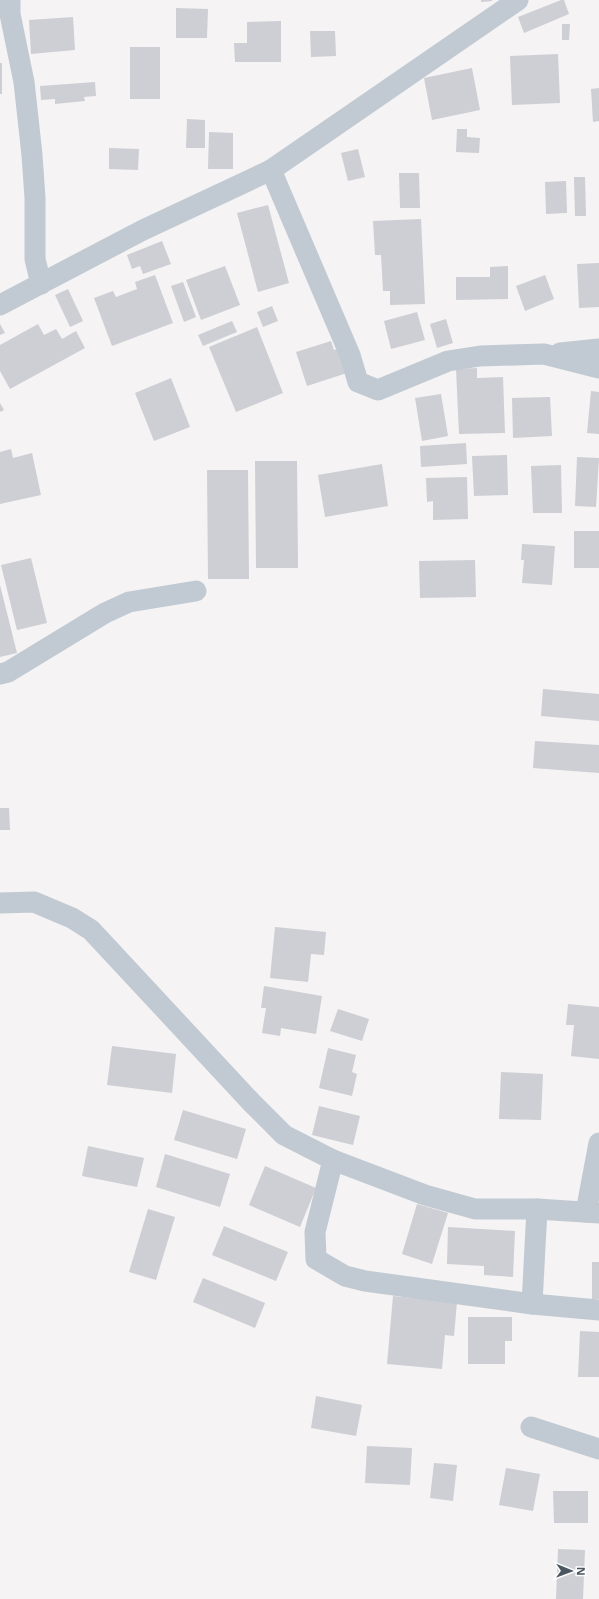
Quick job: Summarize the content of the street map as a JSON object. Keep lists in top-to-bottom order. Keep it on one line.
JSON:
{"north":"right"}
